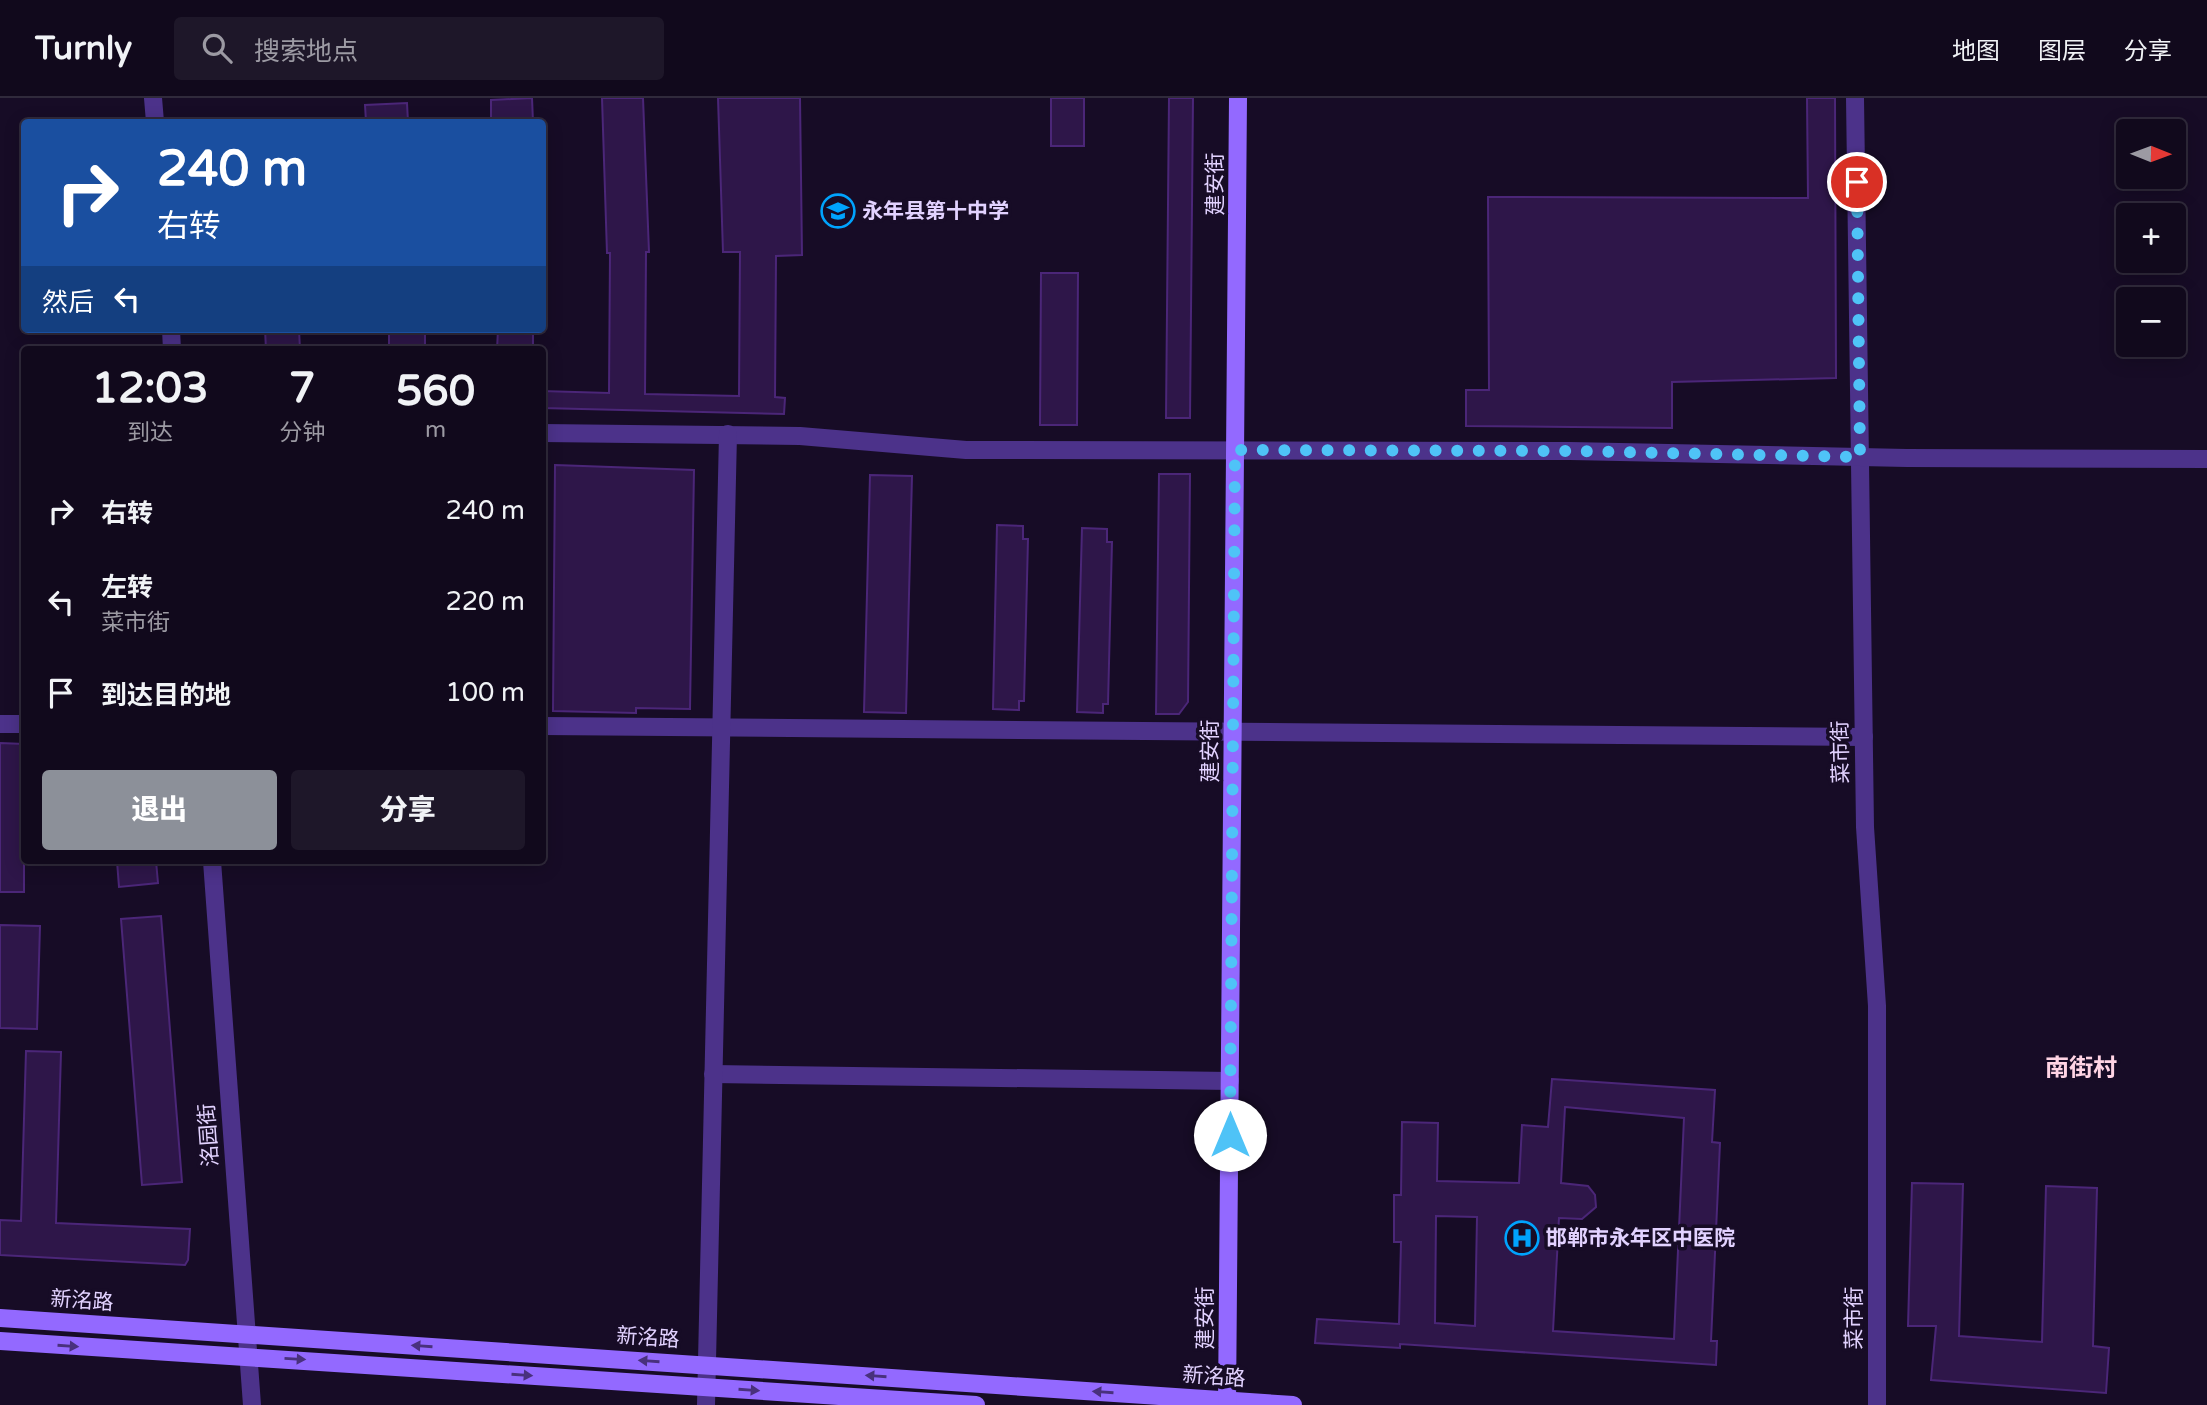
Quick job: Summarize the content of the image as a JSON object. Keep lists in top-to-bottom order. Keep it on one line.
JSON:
{"streets":{"main road":["建安街","新洺路"],"street":["菜市街","洺园街"]},"crossings":[["建安街","新洺路"],["洺园街","新洺路"]],"districts":["南街村"],"places":{"school or university":["永年县第十中学"],"hospital":["邯郸市永年区中医院"]},"north":"right","page":{"header":"Turnly","search":"搜索地点","nav":["地图","图层","分享"],"map_buttons":["+","−"],"turn":["240 m","右转"],"then":"然后","eta":["12:03","到达","7","分钟","560","m"],"list":[{"name":"右转","value":"240 m"},{"name":"左转","note":"菜市街","value":"220 m"},{"name":"到达目的地","value":"100 m"}],"buttons":["退出","分享"]}}
